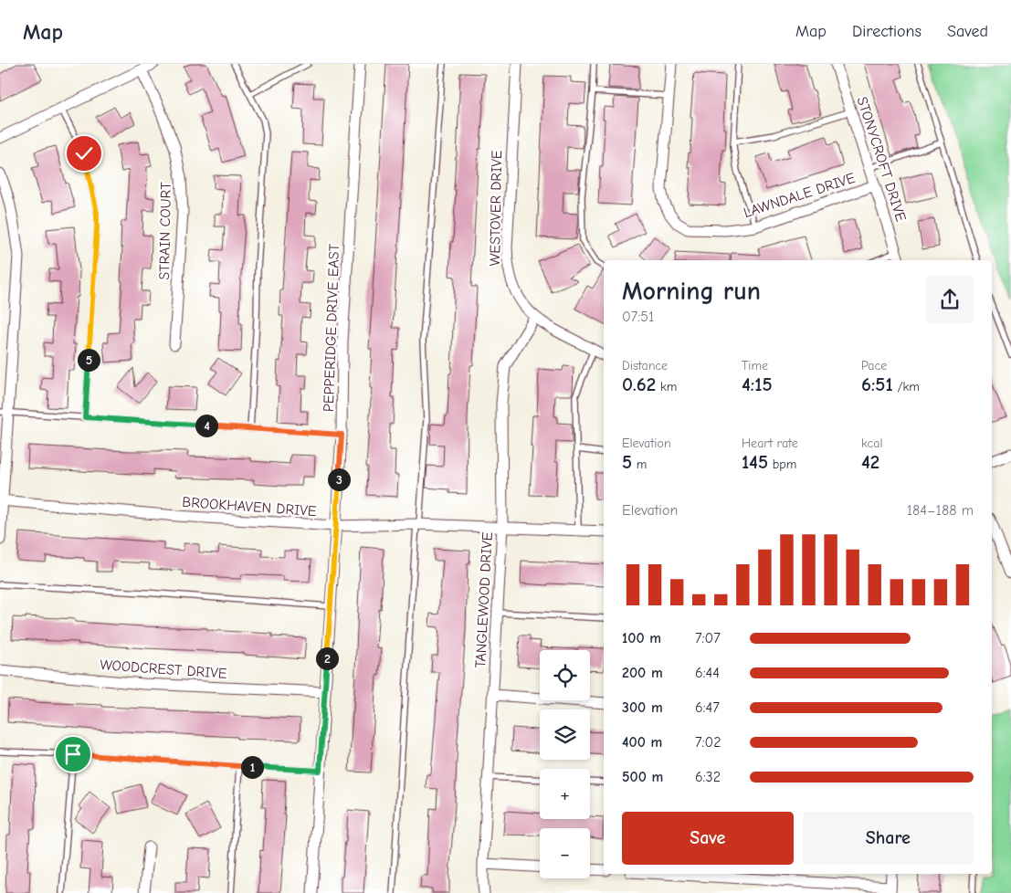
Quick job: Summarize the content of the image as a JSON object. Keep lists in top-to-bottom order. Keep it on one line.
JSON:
{"streets":{"street":["STONYCROFT DRIVE","LAWNDALE DRIVE","WESTOVER DRIVE","STRAIN COURT","PEPPERIDGE DRIVE EAST","BROOKHAVEN DRIVE","TANGLEWOOD DRIVE","WOODCREST DRIVE"]},"crossings":[["STONYCROFT DRIVE","LAWNDALE DRIVE"],["WESTOVER DRIVE","TANGLEWOOD DRIVE"],["PEPPERIDGE DRIVE EAST","BROOKHAVEN DRIVE"],["PEPPERIDGE DRIVE EAST","WOODCREST DRIVE"],["BROOKHAVEN DRIVE","TANGLEWOOD DRIVE"]],"page":{"header":"Map","nav":["Map","Directions","Saved"],"heading":["Morning run","07:51"],"stats":[["Distance","0.62 km"],["Time","4:15"],["Pace","6:51 /km"],["Elevation","5 m"],["Heart rate","145 bpm"],["kcal","42"]],"pins":["5","4","3","2","1"],"chart":["Elevation","184–188 m"],"list":[{"name":"100 m","note":"7:07"},{"name":"200 m","note":"6:44"},{"name":"300 m","note":"6:47"},{"name":"400 m","note":"7:02"},{"name":"500 m","note":"6:32"}],"map_buttons":["+","−"],"buttons":["Save","Share"]}}
